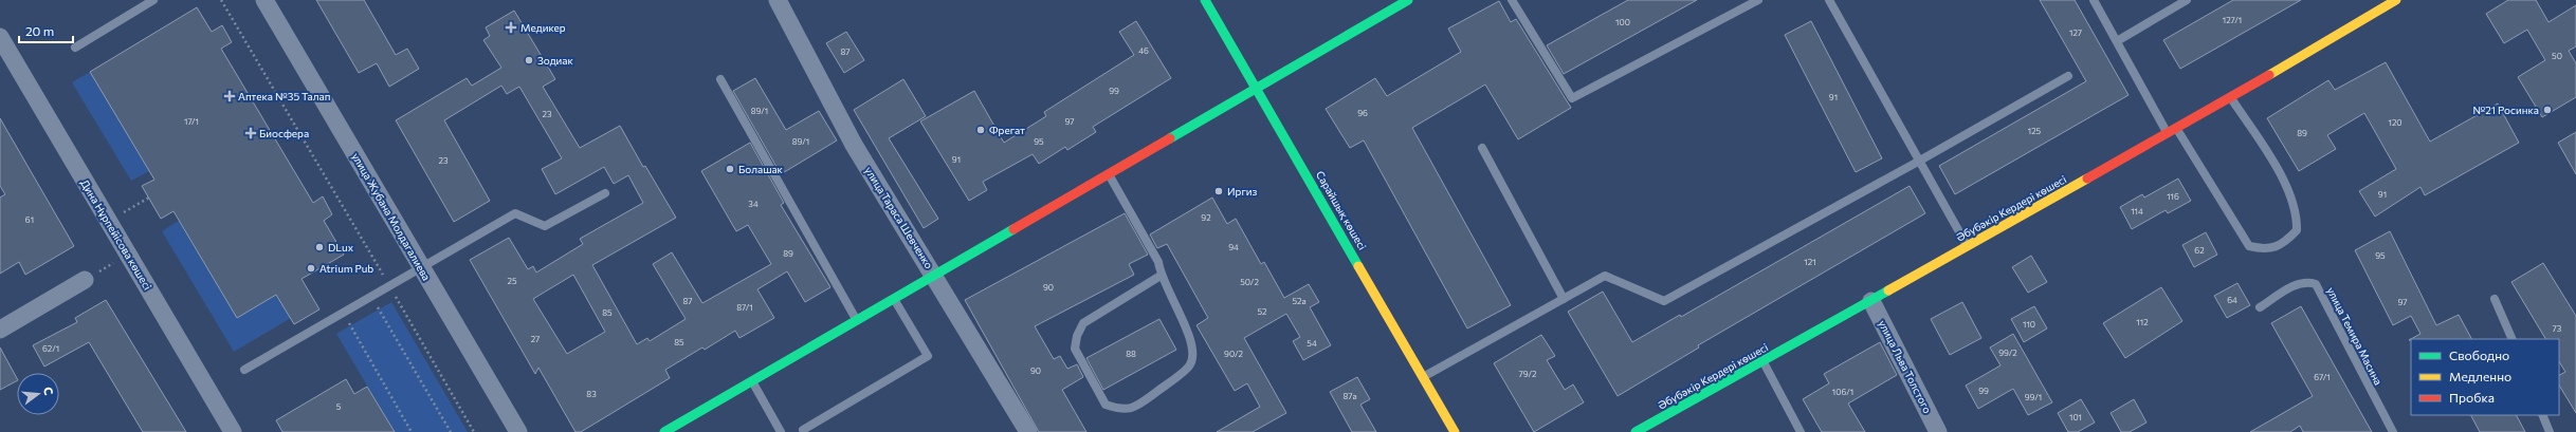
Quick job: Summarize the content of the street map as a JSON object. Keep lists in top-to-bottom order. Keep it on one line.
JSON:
{"streets":{"street":["Әбубәкір Кердері көшесі","Сарайшық көшесі","улица Жубана Молдагалиева","улица Тараса Шевченко","Дина Нұрпейісова көшесі","улица Льва Толстого"],"lane":["улица Темира Масина"]},"crossings":[["Әбубәкір Кердері көшесі","улица Льва Толстого"]],"places":{"health":["Медикер","Аптека №35 Талап","Биосфера"],"other":["Зодиак","№21 Росинка","Фрегат","Болашак","Иргиз","DLux","Atrium Pub"]},"house_numbers":["127/1","100","127","46","87","50","99","91","89/1","96","23","17/1","97","120","125","89","89/1","95","91","23","91","116","34","114","92","61","94","62","89","95","121","25","50/2","90","64","87","52а","97","87/1","52","85","112","110","73","27","85","54","62/1","99/2","88","90/2","90","79/2","67/1","99","106/1","83","87а","99/1","5","101"],"legend":["Свободно","Медленно","Пробка"],"scale_bar":"20 m","north":"right"}
